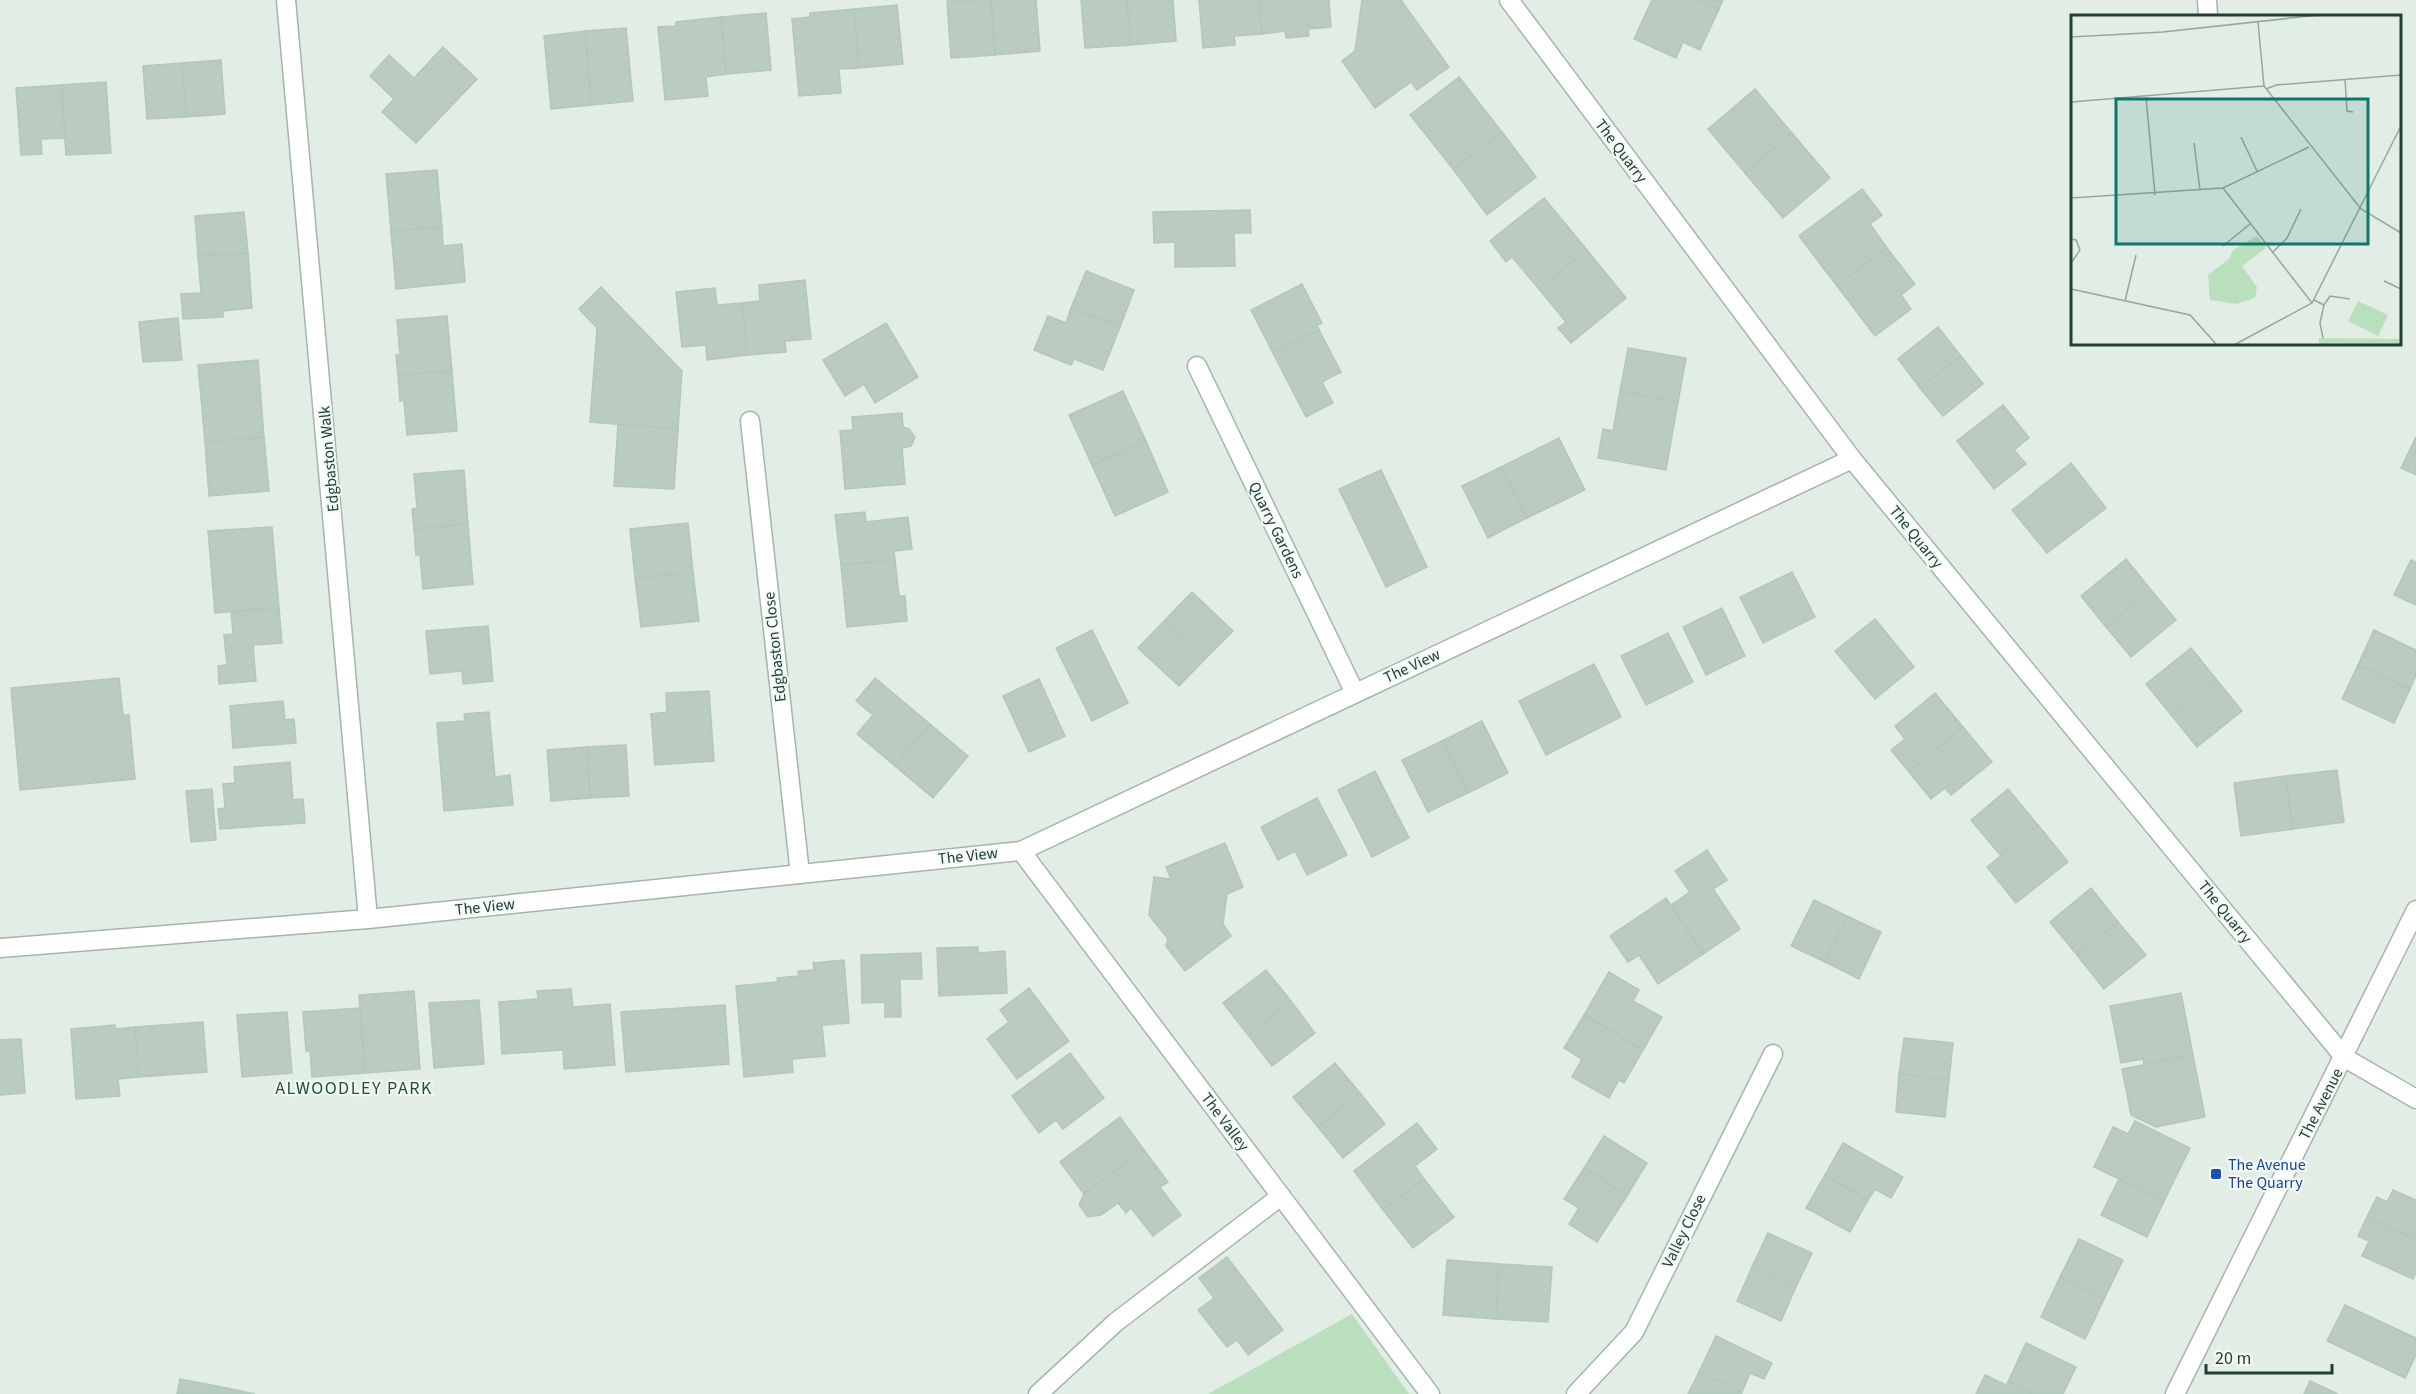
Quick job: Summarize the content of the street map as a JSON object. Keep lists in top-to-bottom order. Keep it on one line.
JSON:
{"streets":{"street":["The Quarry","Edgbaston Walk","Quarry Gardens","Edgbaston Close","The View","The Avenue","The Valley","Valley Close"]},"crossings":[["The Quarry","The View"],["The Quarry","The Avenue"],["Edgbaston Walk","The View"],["Quarry Gardens","The View"],["Edgbaston Close","The View"],["The View","The Valley"]],"districts":["ALWOODLEY PARK"],"places":{"transit":["The Avenue The Quarry"]},"scale_bar":"20 m"}
